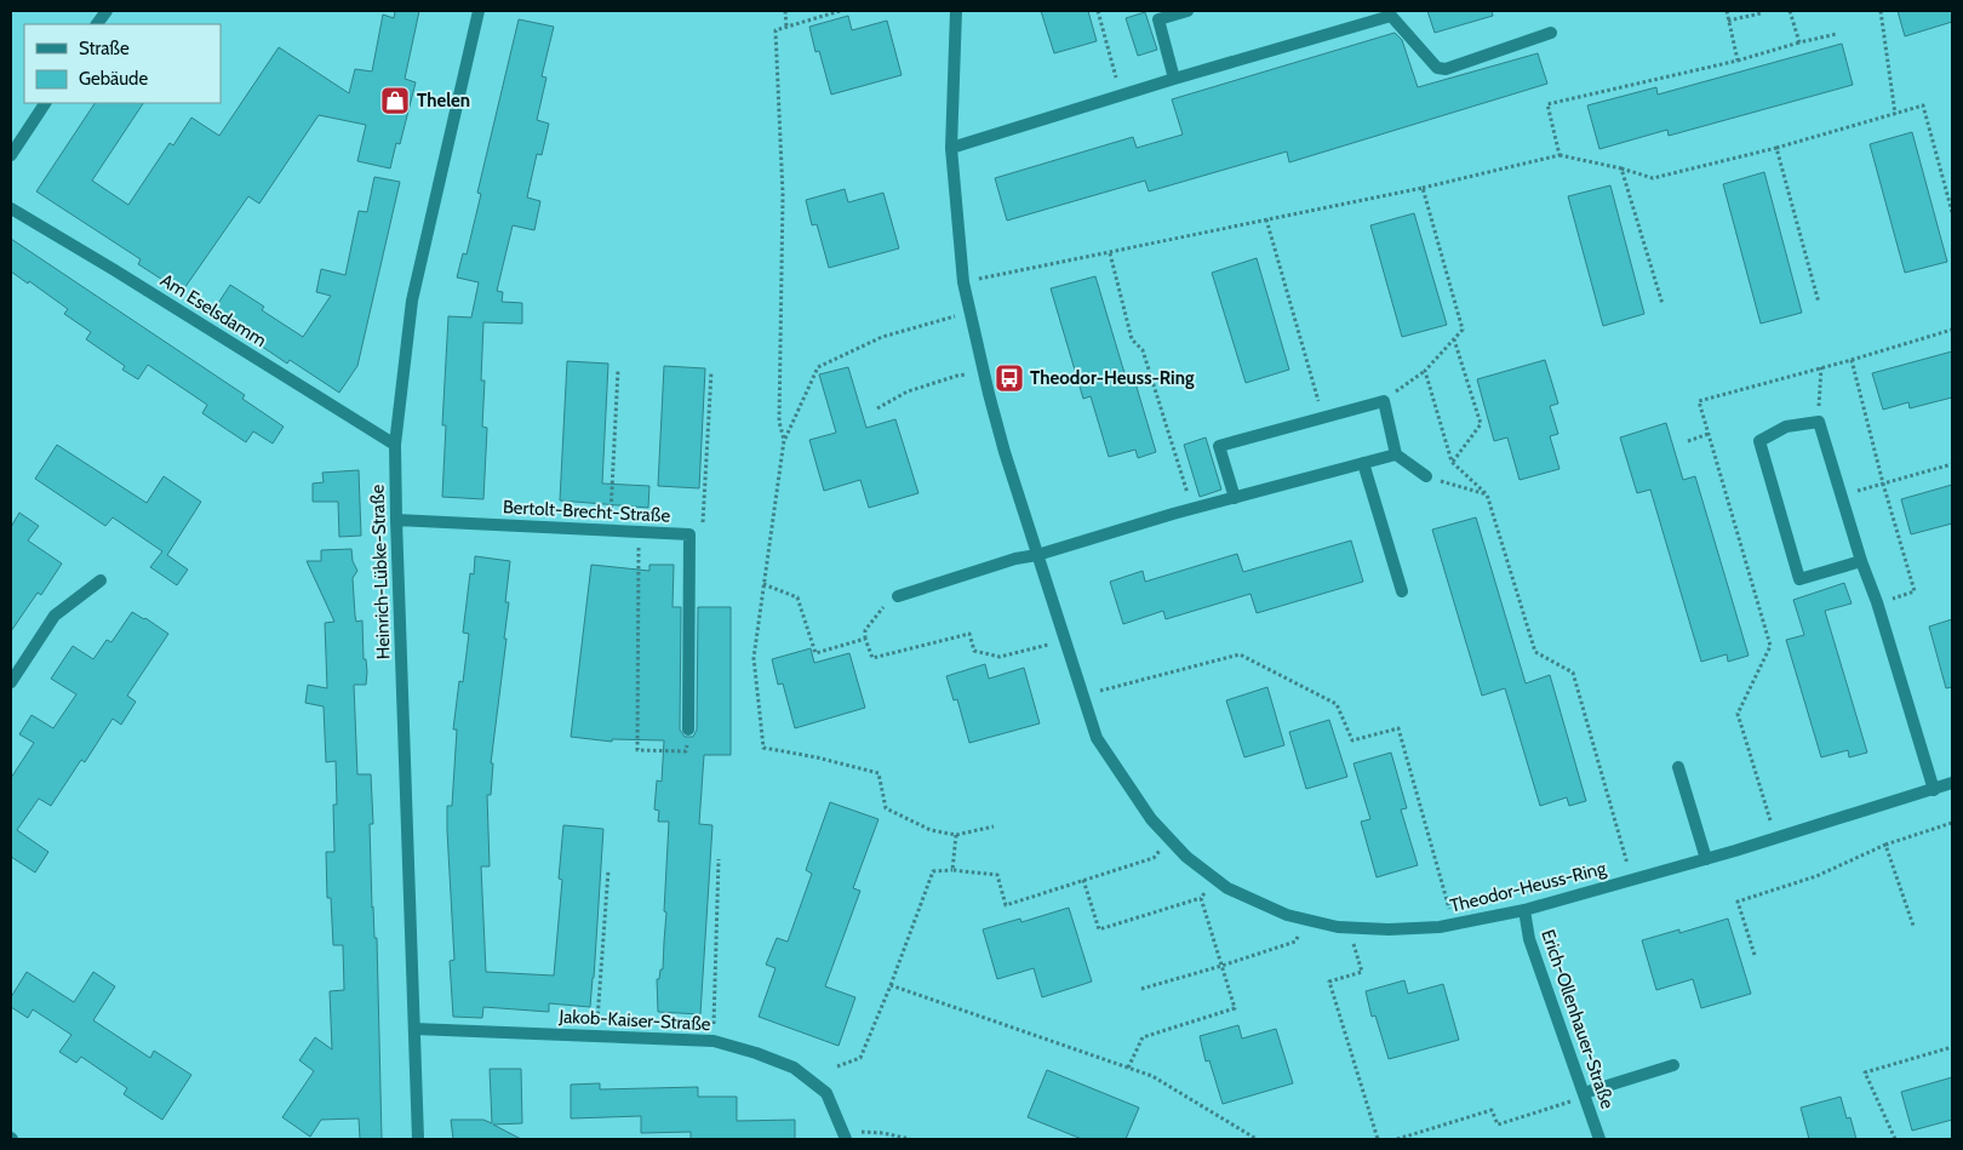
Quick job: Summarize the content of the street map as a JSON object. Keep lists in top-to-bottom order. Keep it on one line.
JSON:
{"streets":{"street":["Am Eselsdamm","Bertolt-Brecht-Straße","Heinrich-Lübke-Straße","Theodor-Heuss-Ring","Erich-Ollenhauer-Straße","Jakob-Kaiser-Straße"]},"crossings":[["Am Eselsdamm","Heinrich-Lübke-Straße"],["Bertolt-Brecht-Straße","Heinrich-Lübke-Straße"],["Heinrich-Lübke-Straße","Jakob-Kaiser-Straße"],["Theodor-Heuss-Ring","Erich-Ollenhauer-Straße"]],"places":{"shop":["Thelen"],"bus stop":["Theodor-Heuss-Ring"]},"legend":["Straße","Gebäude"]}
